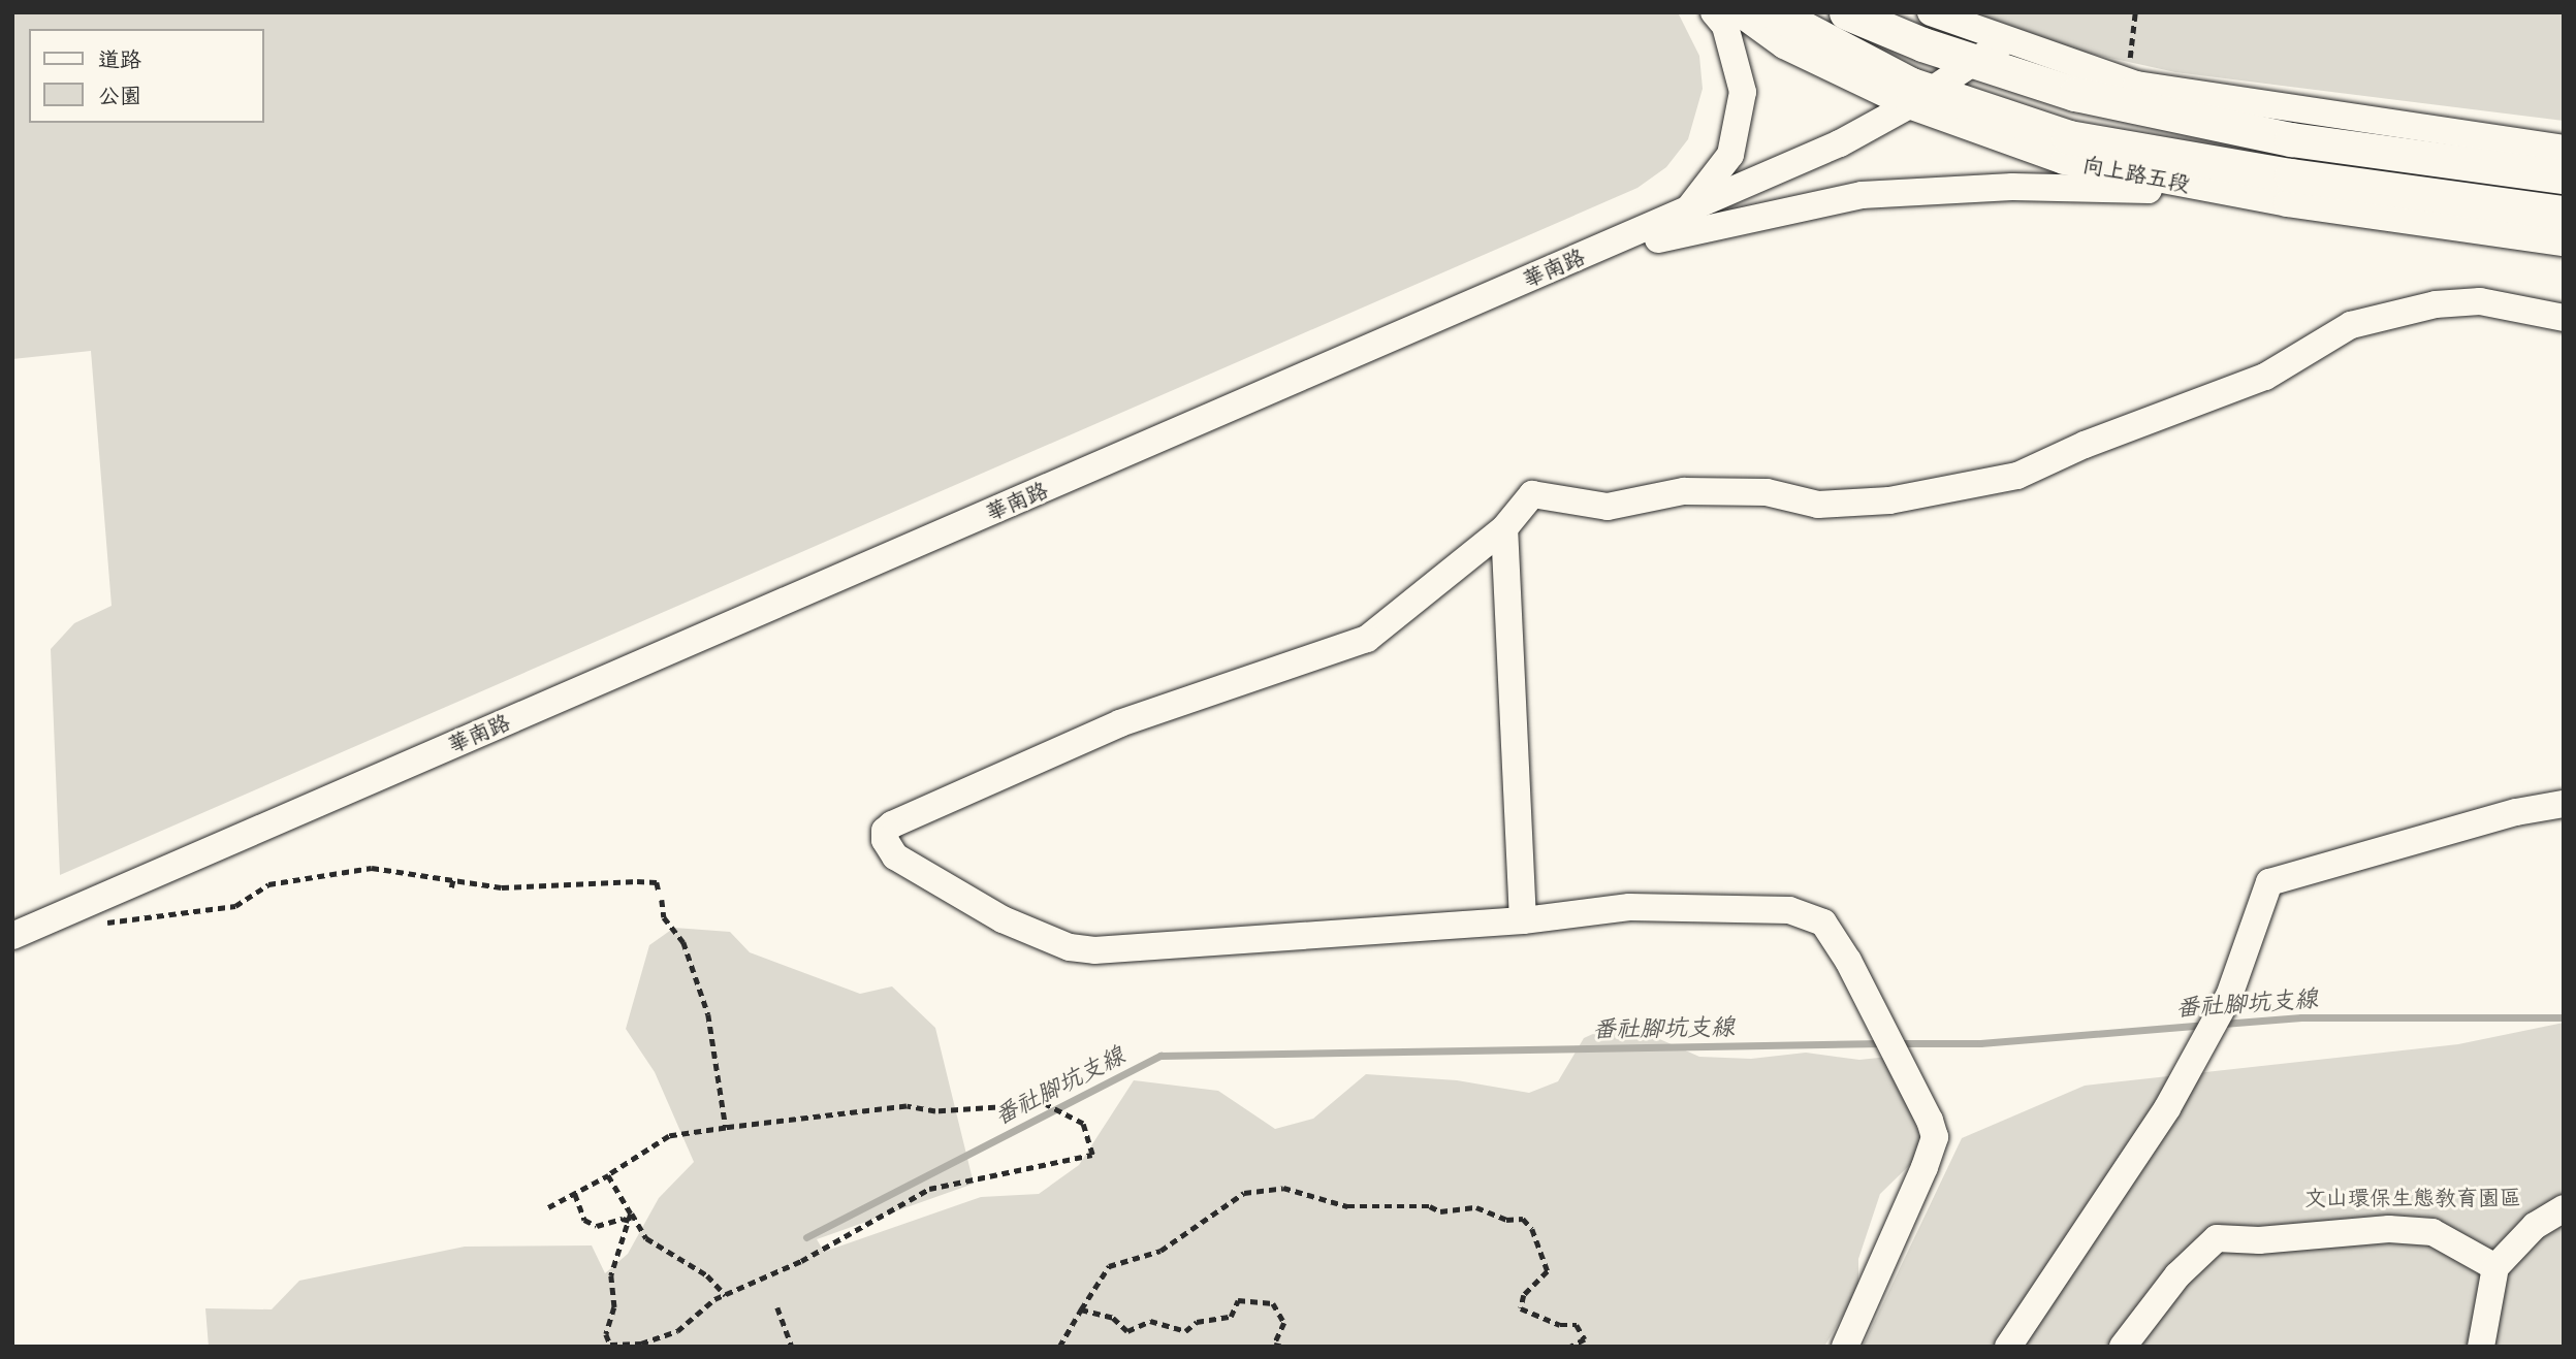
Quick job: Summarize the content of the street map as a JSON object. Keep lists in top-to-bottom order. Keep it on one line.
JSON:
{"streets":{"main road":["向上路五段"],"street":["華南路"]},"crossings":[["向上路五段","華南路"]],"water":["番社腳坑支線"],"parks":["文山環保生態教育園區"],"legend":["道路","公園"]}
